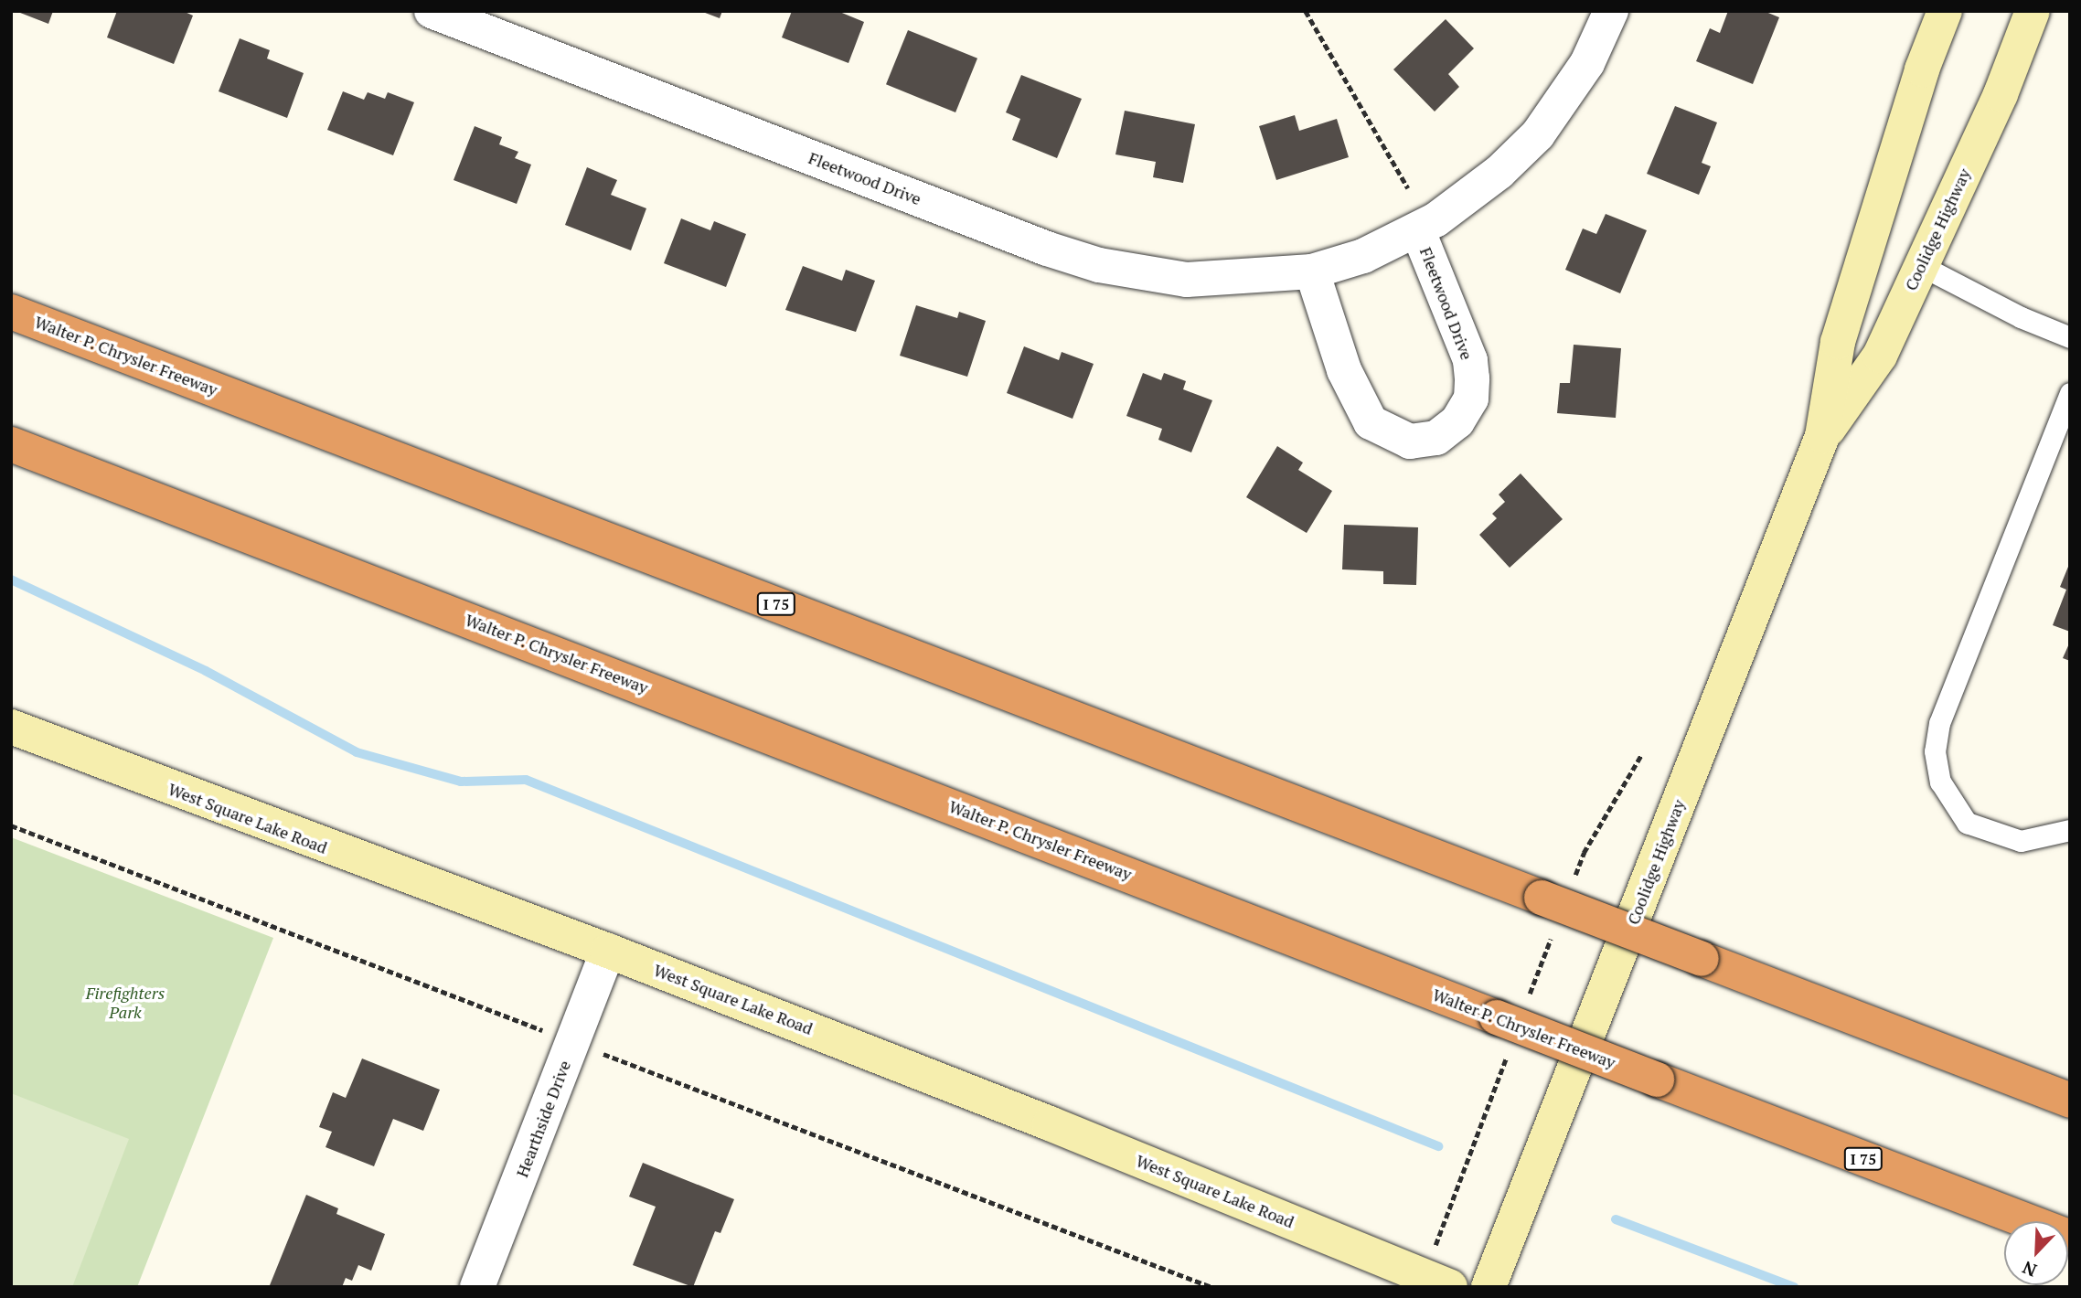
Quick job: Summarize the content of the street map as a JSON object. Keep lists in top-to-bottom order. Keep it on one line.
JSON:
{"streets":{"highway":["Walter P. Chrysler Freeway","I 75"],"main road":["Coolidge Highway","West Square Lake Road"],"street":["Fleetwood Drive","Hearthside Drive"]},"crossings":[["West Square Lake Road","Hearthside Drive"]],"parks":["Firefighters Park"],"north":"bottom left"}
